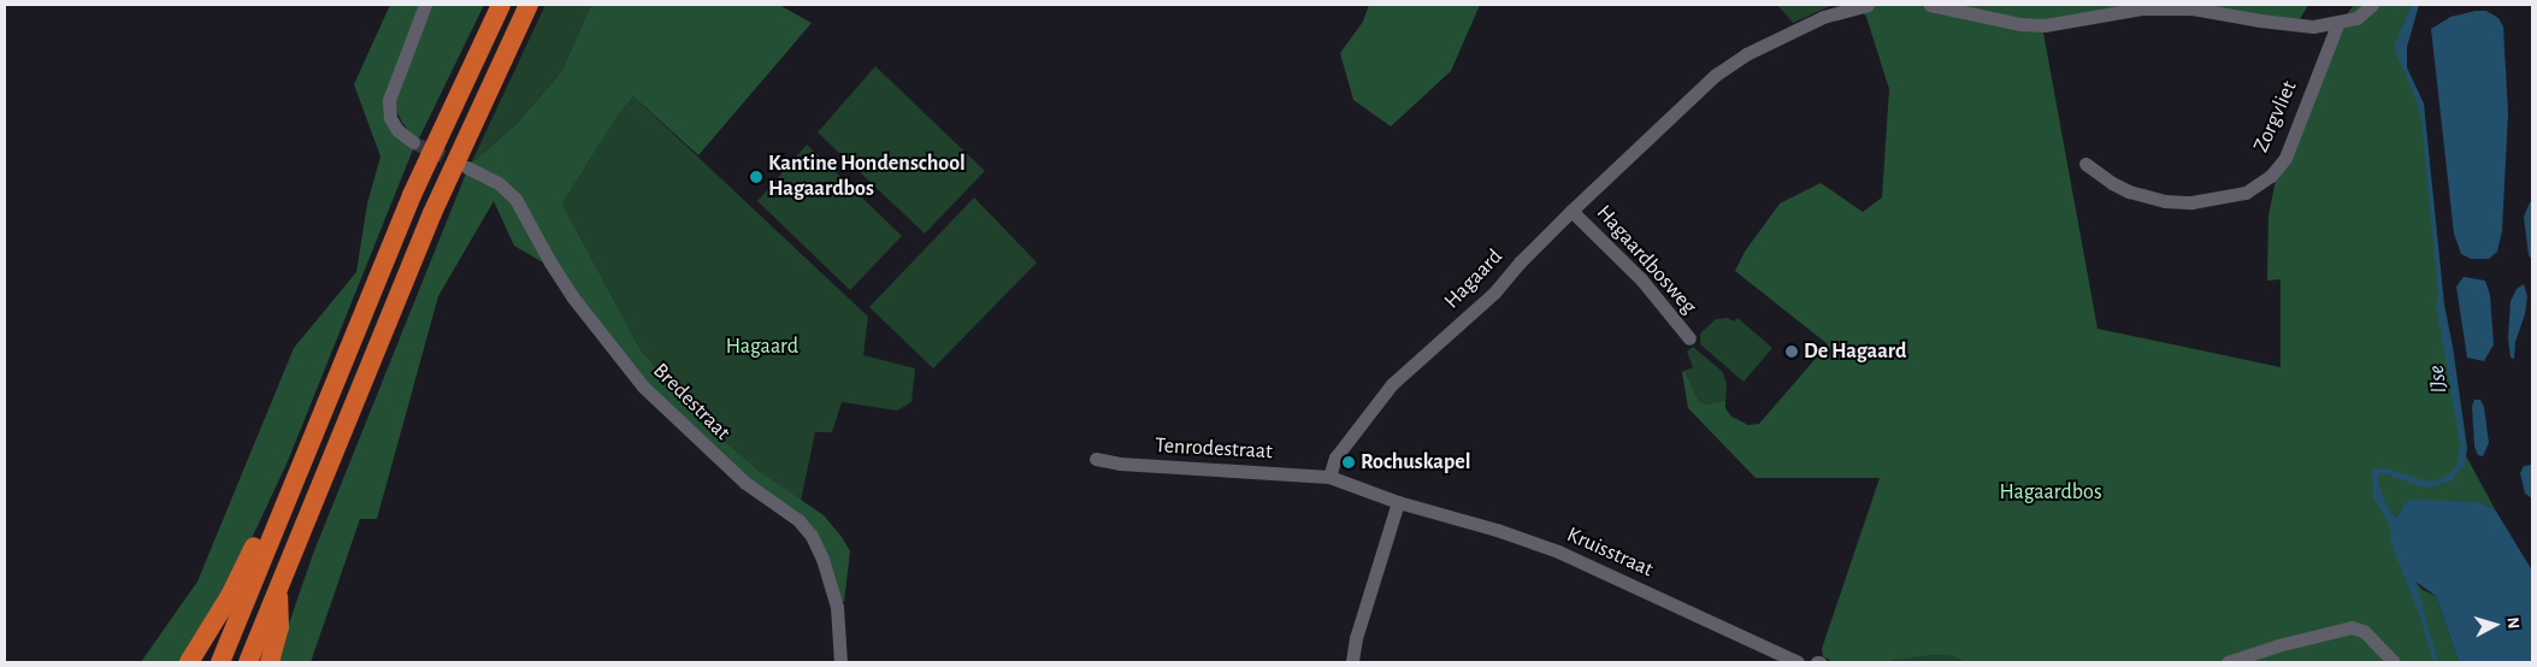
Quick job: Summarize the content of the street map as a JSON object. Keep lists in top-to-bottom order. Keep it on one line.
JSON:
{"streets":{"street":["Zorgvliet","Hagaardbosweg","Hagaard","Bredestraat","Tenrodestraat","Kruisstraat"]},"crossings":[["Hagaardbosweg","Hagaard"],["Hagaard","Tenrodestraat"]],"water":["IJse"],"parks":["Hagaard","Hagaardbos"],"places":["Kantine Hondenschool Hagaardbos","De Hagaard","Rochuskapel"],"north":"right"}
